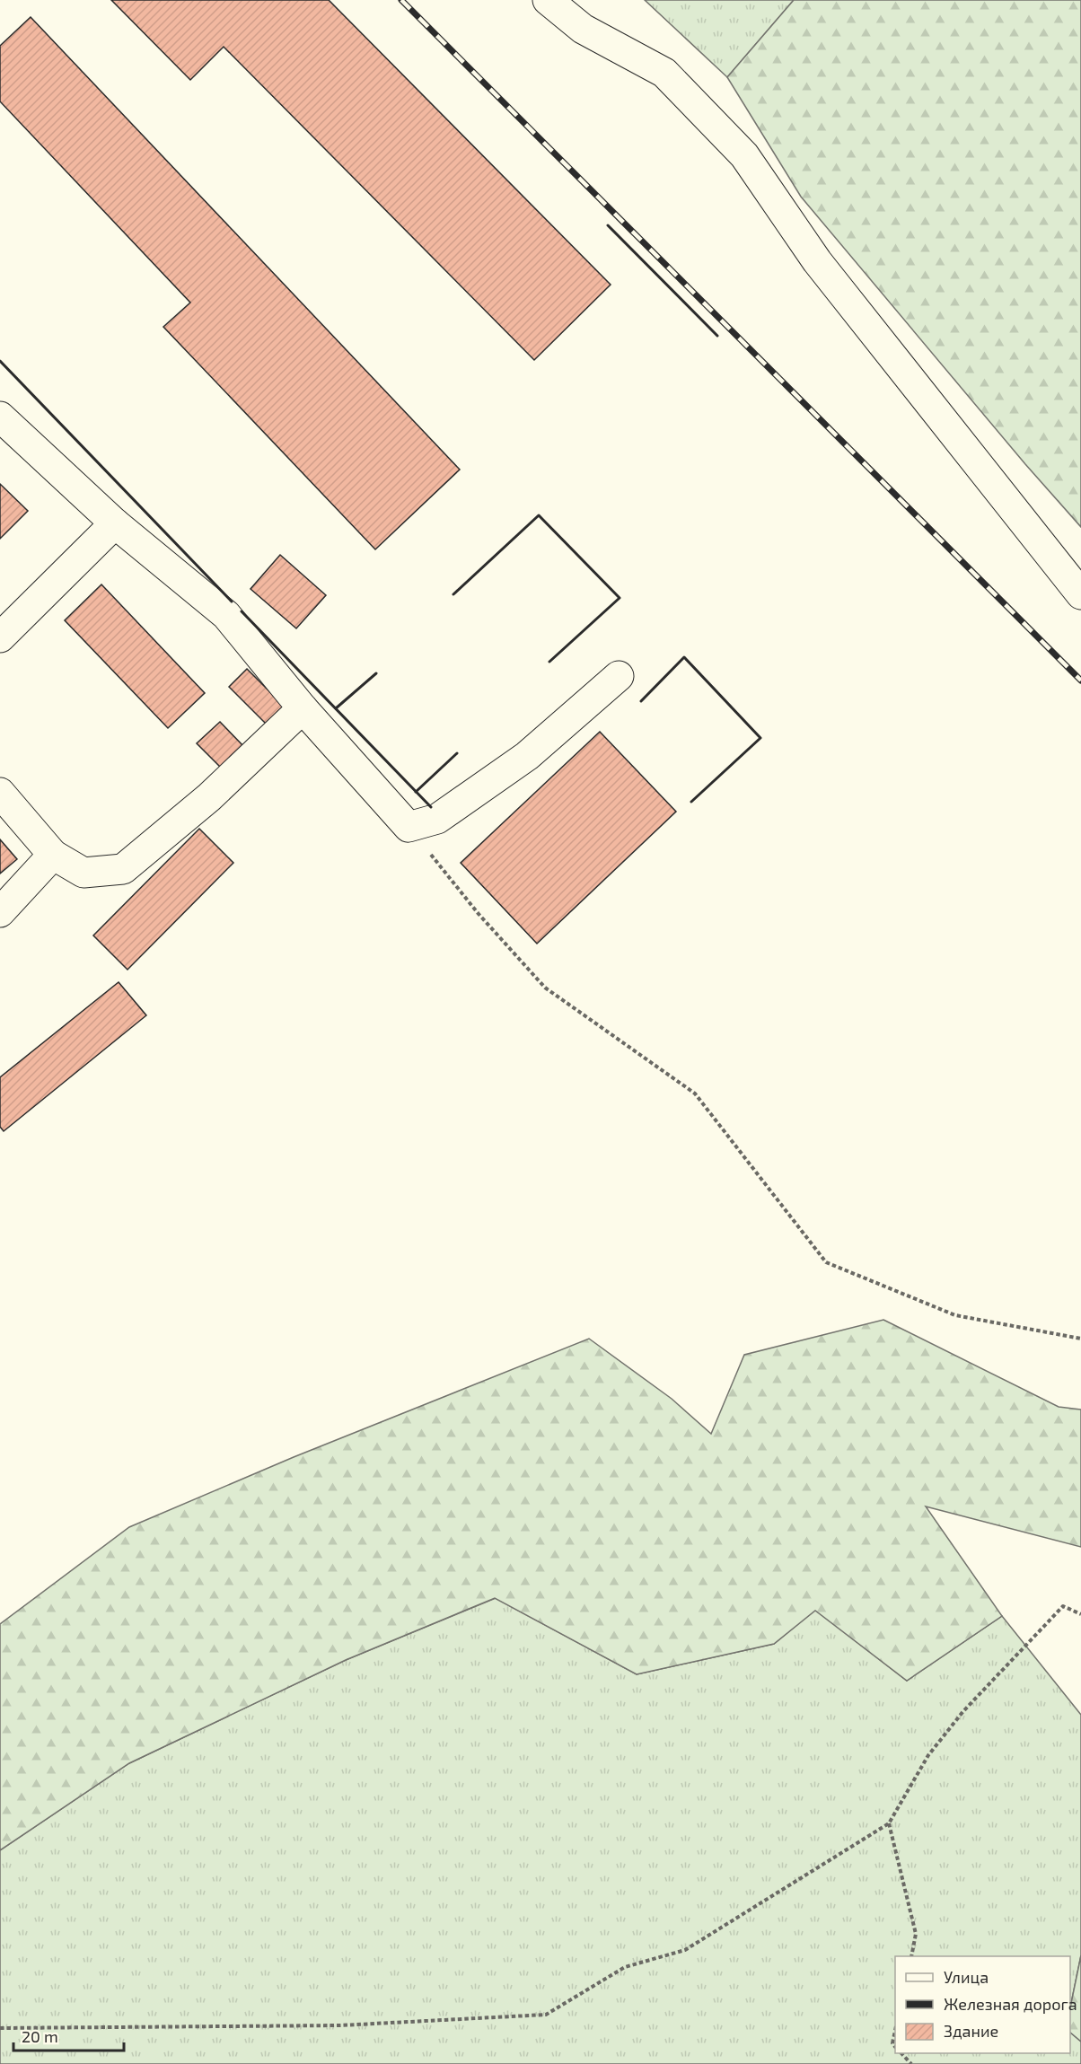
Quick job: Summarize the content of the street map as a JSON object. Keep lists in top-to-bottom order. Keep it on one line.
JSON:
{"legend":["Улица","Железная дорога","Здание"],"scale_bar":"20 m"}
